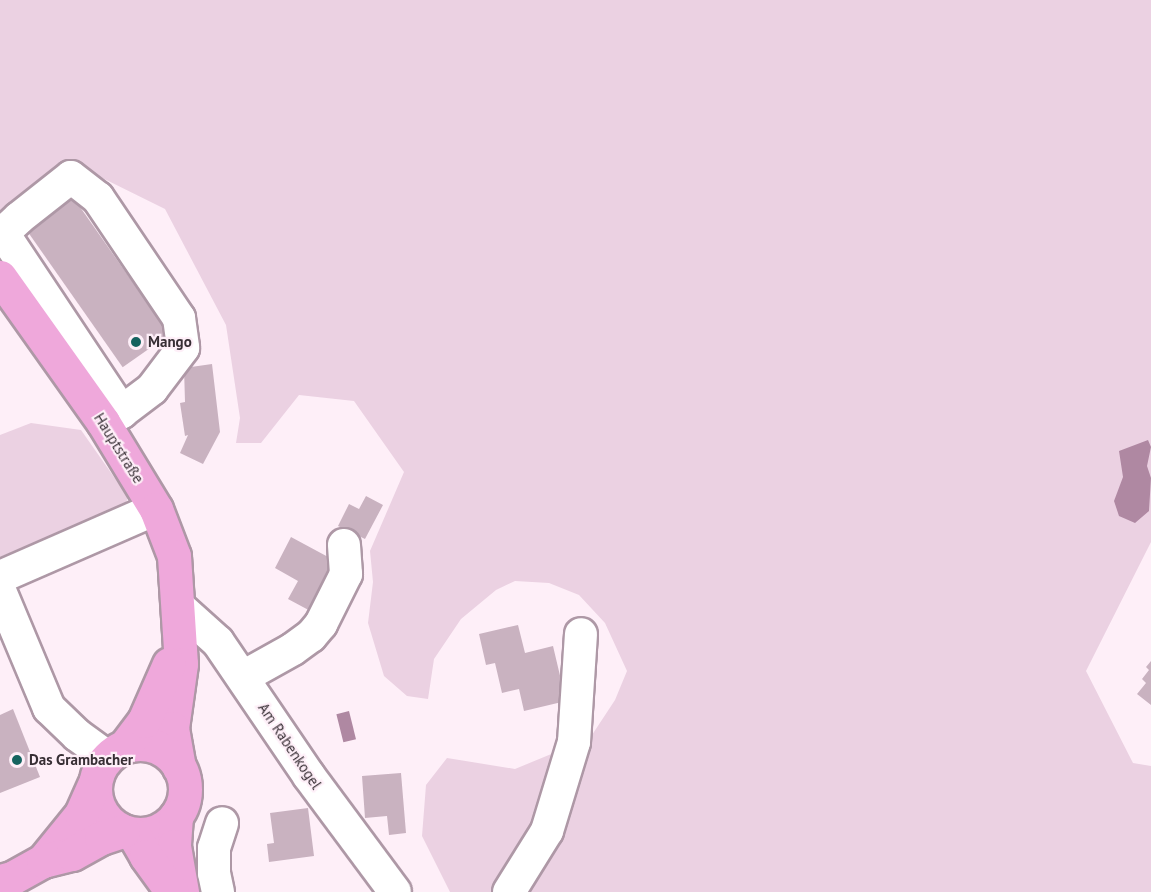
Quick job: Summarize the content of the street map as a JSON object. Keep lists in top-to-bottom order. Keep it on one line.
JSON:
{"streets":{"main road":["Hauptstraße"],"street":["Am Rabenkogel"]},"crossings":[["Hauptstraße","Am Rabenkogel"]],"places":["Mango","Das Grambacher"]}
